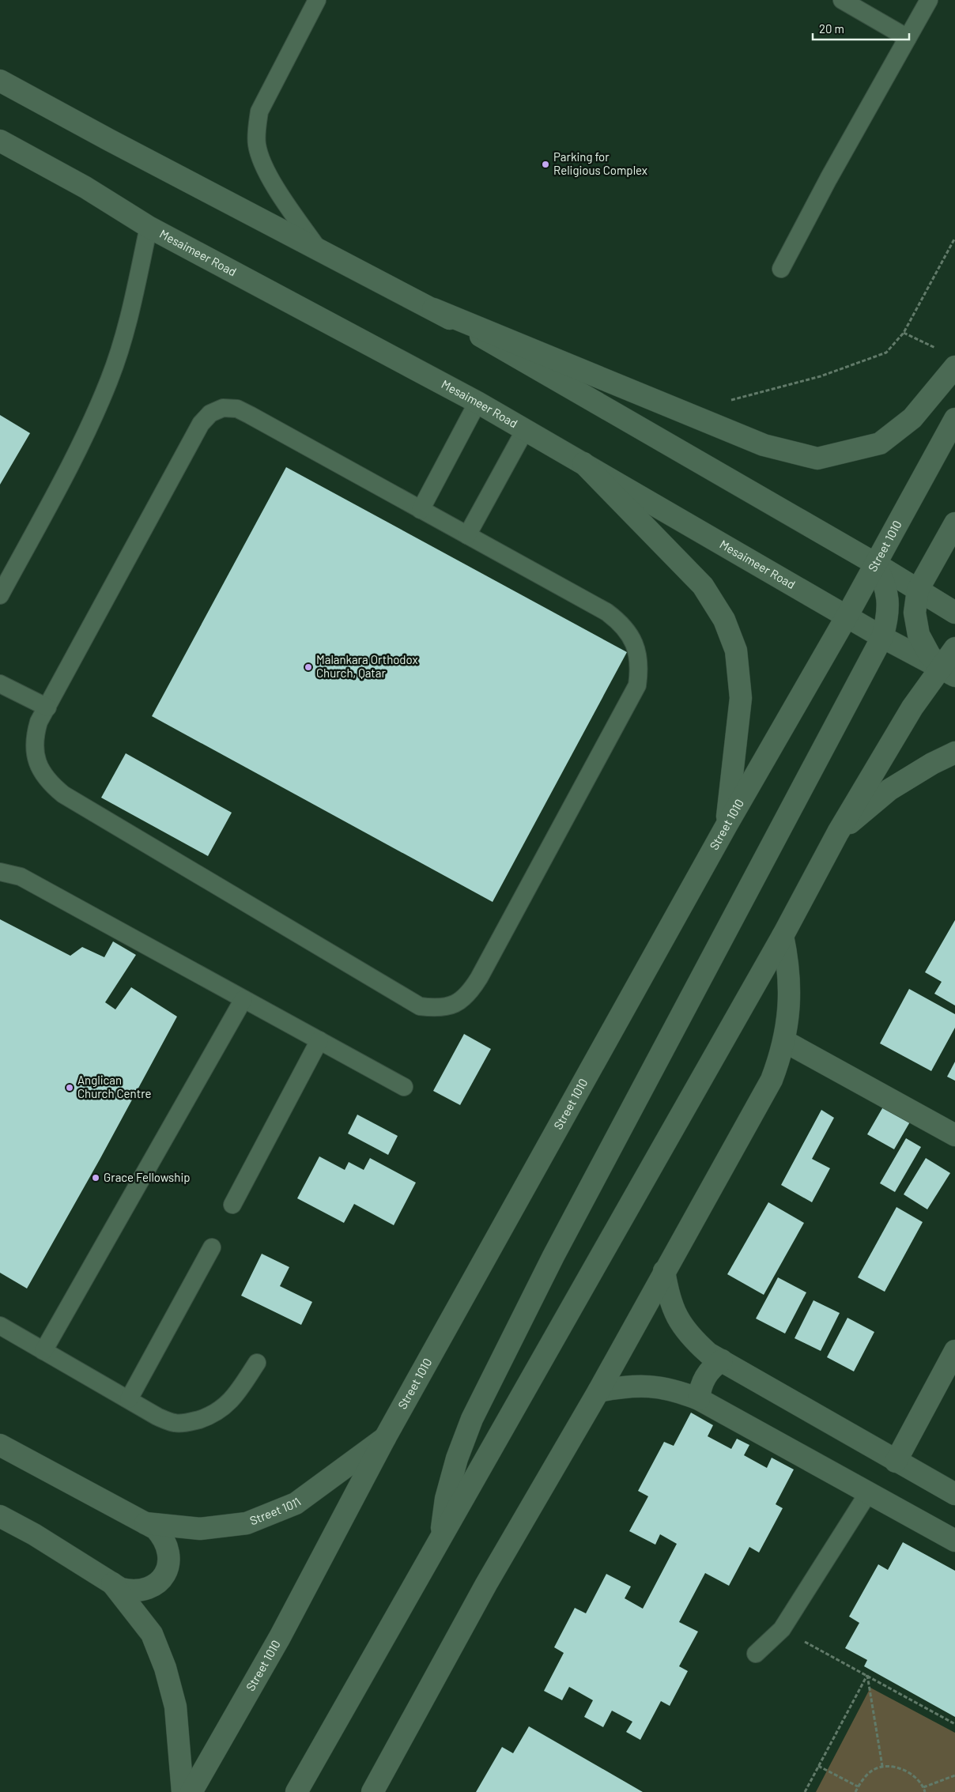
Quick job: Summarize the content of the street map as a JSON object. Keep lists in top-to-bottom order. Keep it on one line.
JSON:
{"streets":{"street":["Mesaimeer Road","Street 1010","Street 1011"]},"crossings":[["Mesaimeer Road","Street 1010"],["Street 1010","Street 1011"]],"places":["Parking for Religious Complex","Malankara Orthodox Church, Qatar","Anglican Church Centre","Grace Fellowship"],"scale_bar":"20 m"}
